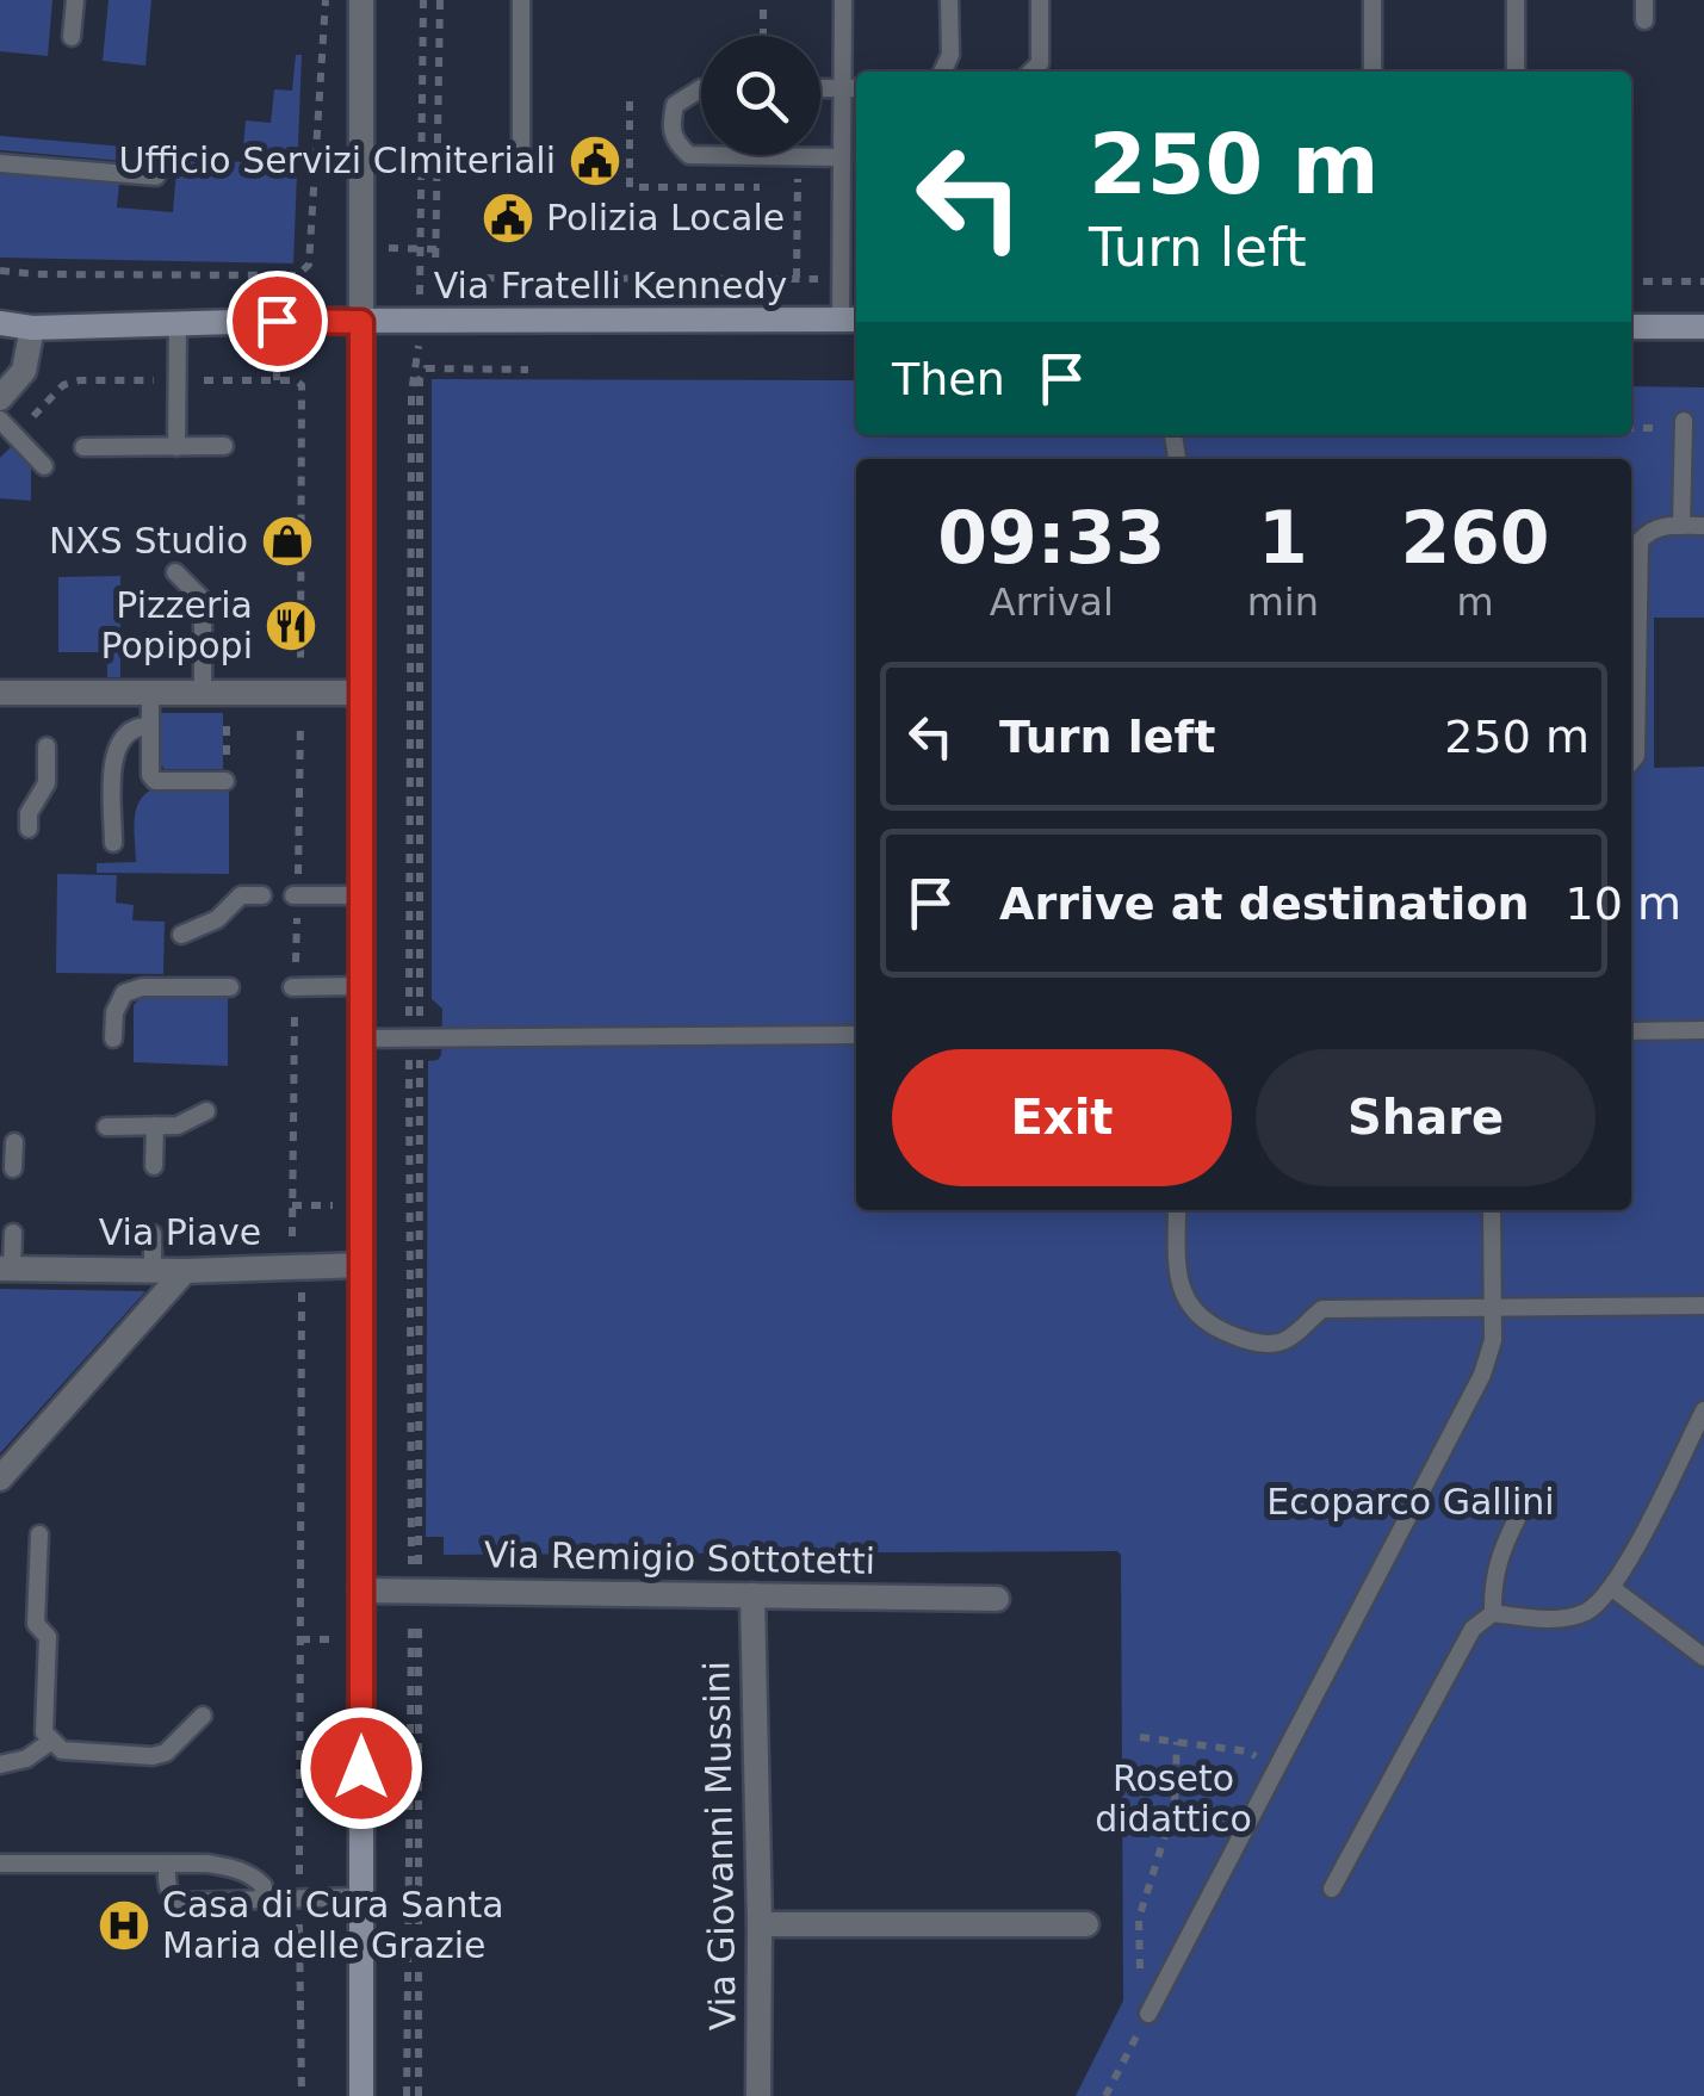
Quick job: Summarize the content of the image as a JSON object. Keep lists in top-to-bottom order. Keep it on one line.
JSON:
{"streets":{"street":["Via Fratelli Kennedy","Via Piave","Via Remigio Sottotetti","Via Giovanni Mussini"]},"crossings":[["Via Remigio Sottotetti","Via Giovanni Mussini"]],"parks":["Ecoparco Gallini","Roseto didattico"],"places":{"public building":["Ufficio Servizi CImiteriali","Polizia Locale"],"shop":["NXS Studio"],"restaurant":["Pizzeria Popipopi"],"hospital":["Casa di Cura Santa Maria delle Grazie"]},"page":{"turn":["250 m","Turn left"],"then":"Then","eta":["09:33","Arrival","1","min","260","m"],"list":[{"name":"Turn left","value":"250 m"},{"name":"Arrive at destination","value":"10 m"}],"buttons":["Exit","Share"]}}
